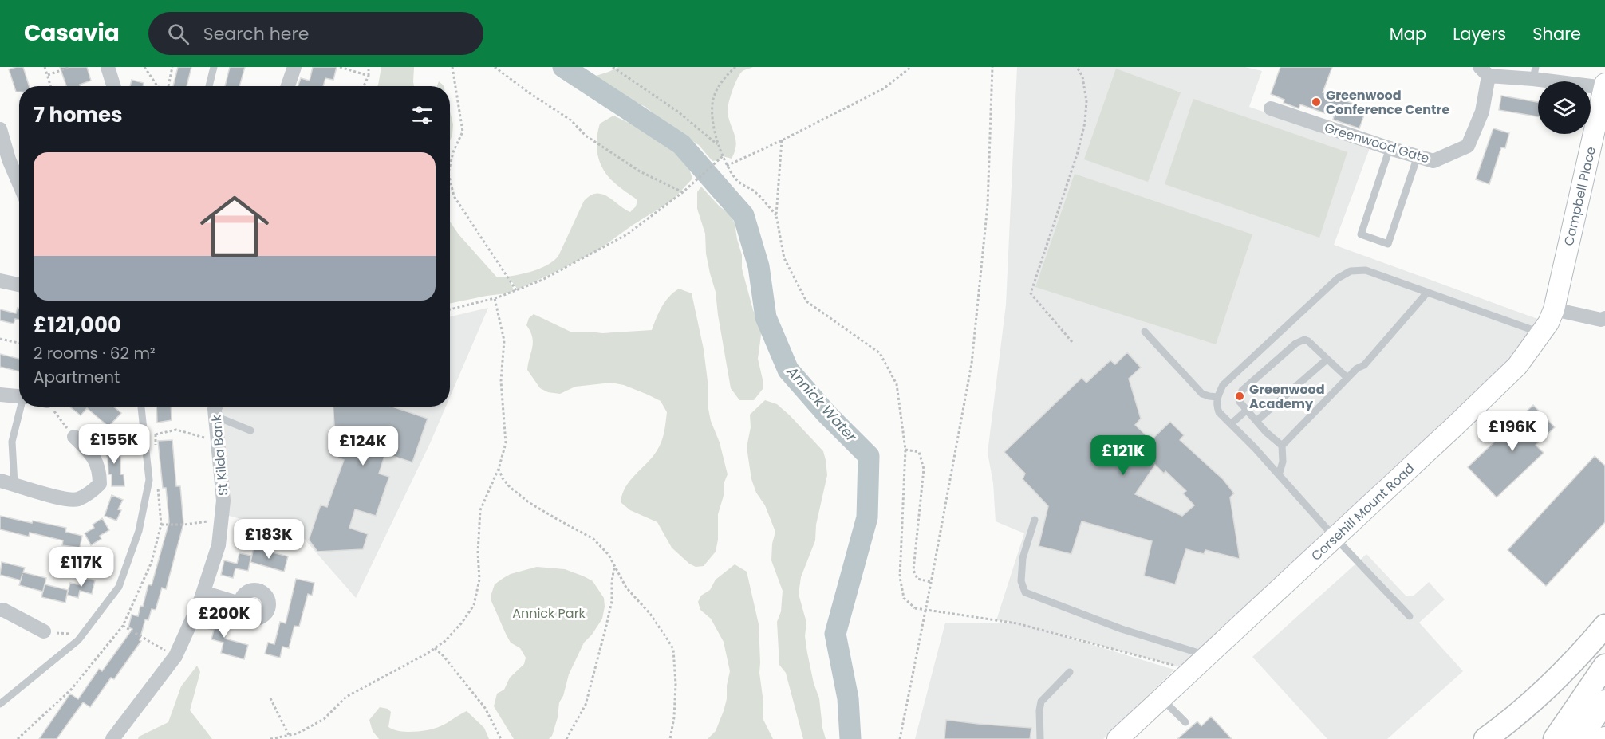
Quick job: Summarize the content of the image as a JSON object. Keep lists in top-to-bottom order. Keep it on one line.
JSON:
{"streets":{"main road":["Campbell Place","Corsehill Mount Road"],"street":["Greenwood Gate","St Kilda Bank"]},"crossings":[["Campbell Place","Corsehill Mount Road"]],"water":["Annick Water"],"parks":["Annick Park"],"places":["Greenwood Conference Centre","Greenwood Academy"],"page":{"header":"Casavia","search":"Search here","nav":["Map","Layers","Share"],"heading":"7 homes","list":[{"name":"£121,000","note":"2 rooms · 62 m² · Apartment"}],"price":["£196K","£155K","£124K","£121K","£183K","£117K","£200K"]}}
